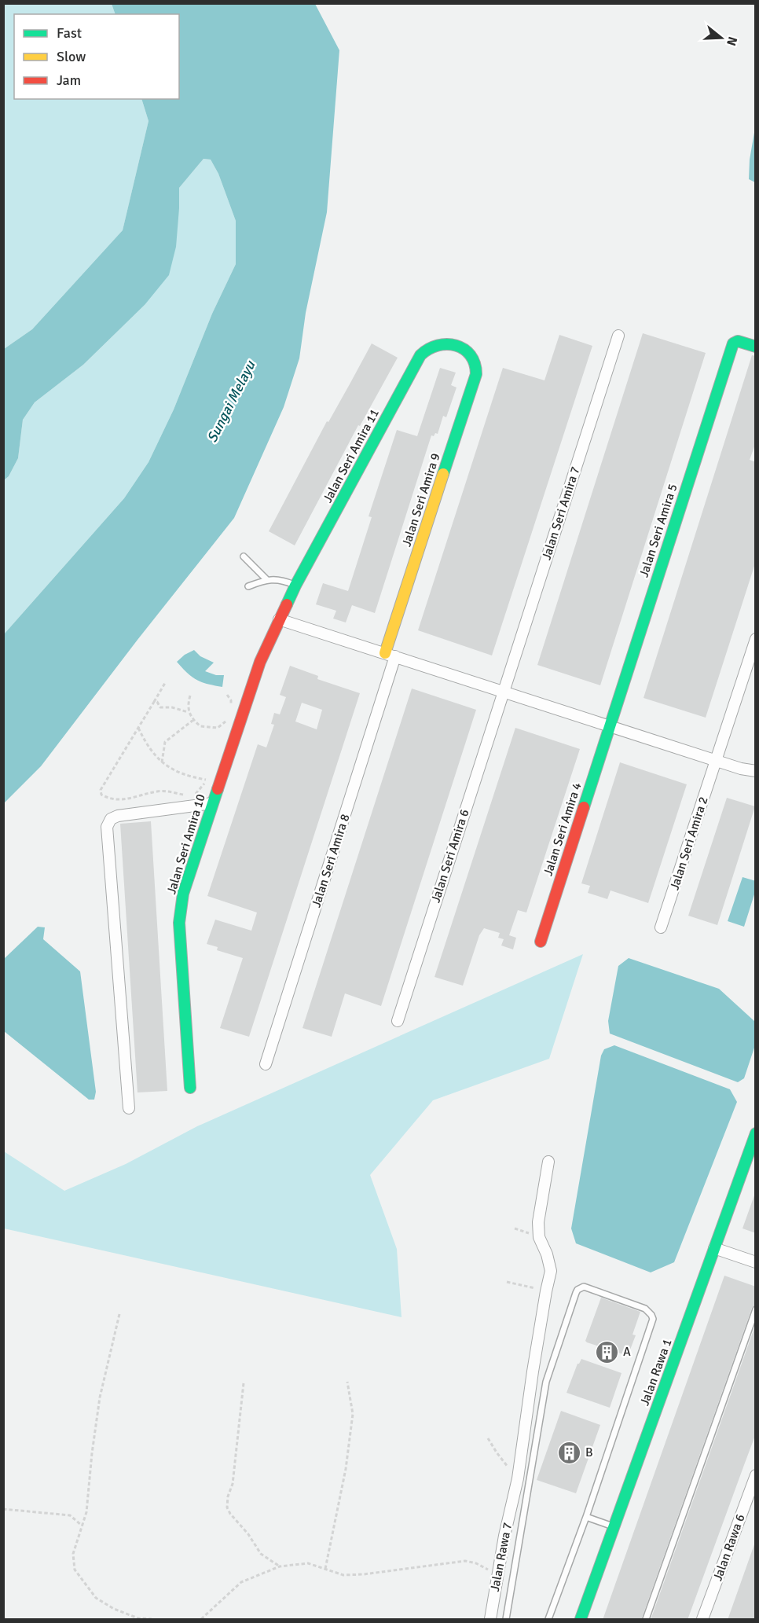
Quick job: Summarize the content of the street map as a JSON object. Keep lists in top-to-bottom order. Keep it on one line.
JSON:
{"streets":{"street":["Jalan Seri Amira 11","Jalan Seri Amira 9","Jalan Seri Amira 7","Jalan Seri Amira 5","Jalan Seri Amira 4","Jalan Seri Amira 2","Jalan Seri Amira 10","Jalan Seri Amira 6","Jalan Seri Amira 8","Jalan Rawa 1","Jalan Rawa 6","Jalan Rawa 7"]},"crossings":[["Jalan Seri Amira 11","Jalan Seri Amira 9"],["Jalan Seri Amira 11","Jalan Seri Amira 10"],["Jalan Seri Amira 9","Jalan Seri Amira 8"],["Jalan Seri Amira 7","Jalan Seri Amira 6"],["Jalan Seri Amira 5","Jalan Seri Amira 4"]],"water":["Sungai Melayu"],"places":{"building":["A","B"]},"legend":["Fast","Slow","Jam"],"north":"right"}
